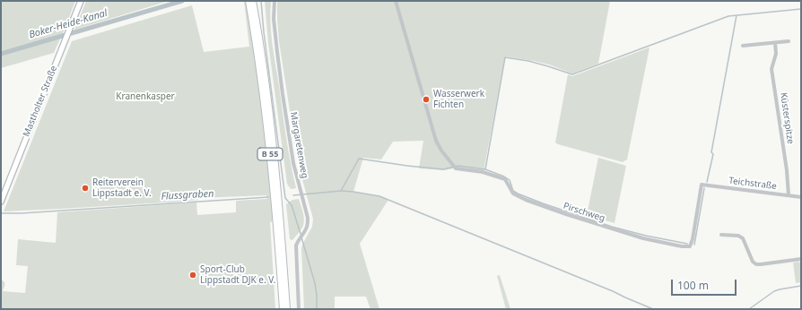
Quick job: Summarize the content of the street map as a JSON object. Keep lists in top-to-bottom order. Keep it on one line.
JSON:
{"streets":{"main road":["B 55"],"street":["Mastholter Straße","Küsterspitze","Margaretenweg","Teichstraße","Pirschweg"]},"crossings":[["Küsterspitze","Teichstraße"],["Teichstraße","Pirschweg"]],"water":["Boker-Heide-Kanal","Flussgraben"],"parks":["Kranenkasper"],"places":["Wasserwerk Fichten","Reiterverein Lippstadt e. V.","Sport-Club Lippstadt DJK e. V."],"scale_bar":"100 m"}
